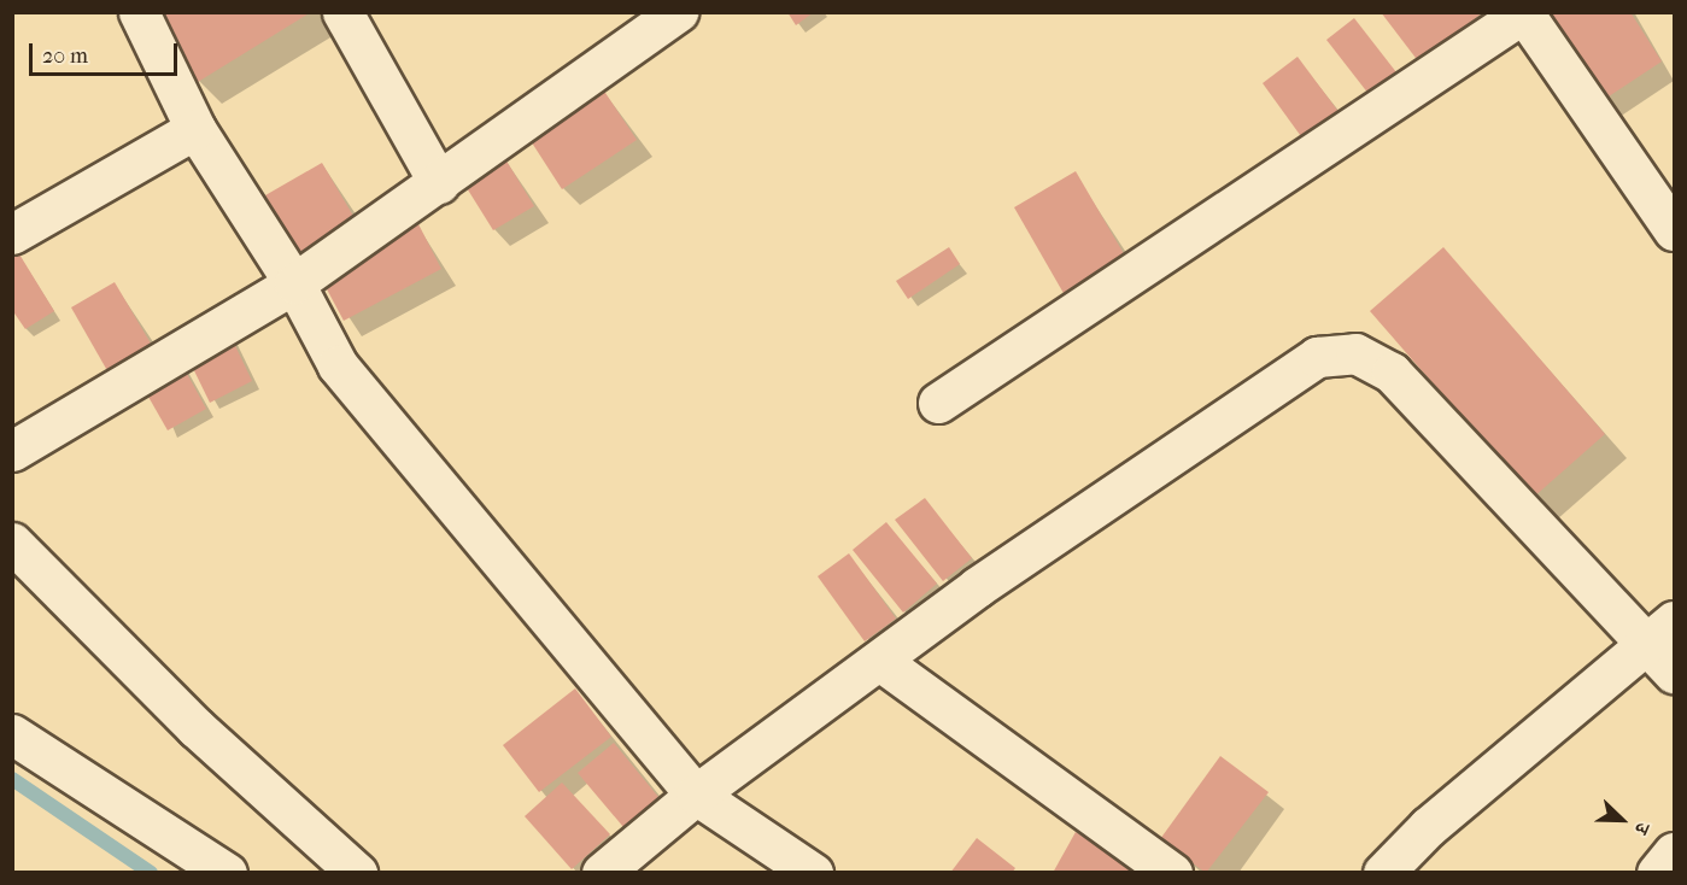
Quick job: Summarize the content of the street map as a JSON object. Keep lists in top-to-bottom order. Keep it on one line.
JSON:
{"scale_bar":"20 m","north":"bottom right"}
